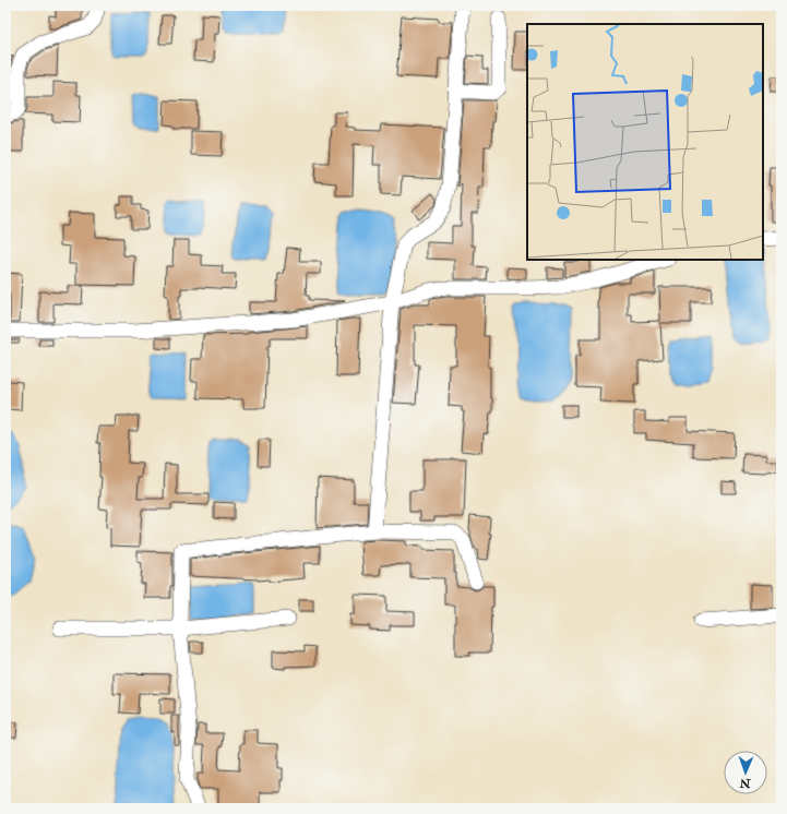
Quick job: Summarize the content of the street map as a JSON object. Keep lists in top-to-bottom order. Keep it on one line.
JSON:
{"north":"bottom"}
